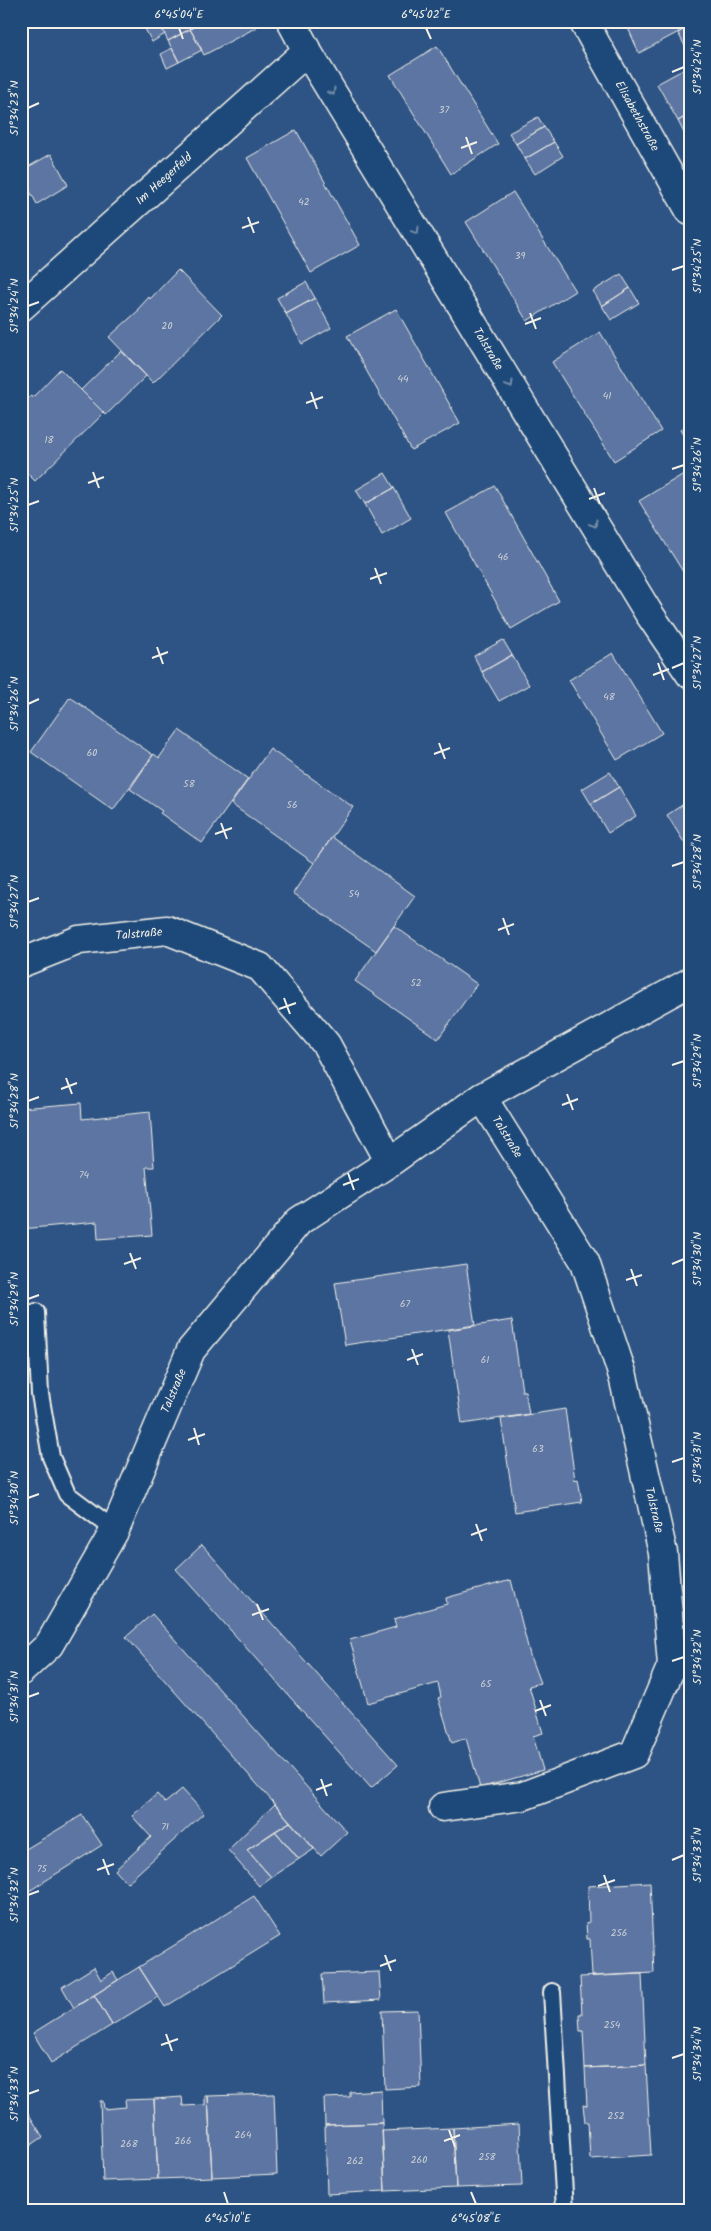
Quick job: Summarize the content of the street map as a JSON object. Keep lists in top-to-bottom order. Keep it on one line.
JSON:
{"streets":{"street":["Elisabethstraße","Im Heegerfeld","Talstraße"]},"crossings":[["Im Heegerfeld","Talstraße"]],"house_numbers":["37","42","39","20","44","41","18","46","48","60","58","56","54","52","74","67","61","63","65","71","75","256","254","252","264","266","268","258","260","262"],"coordinates":["6°45'04\"E","6°45'02\"E","51°34'24\"N","51°34'23\"N","51°34'25\"N","51°34'26\"N","51°34'27\"N","51°34'28\"N","51°34'29\"N","51°34'30\"N","51°34'31\"N","51°34'32\"N","51°34'33\"N","51°34'34\"N","6°45'10\"E","6°45'08\"E"]}
